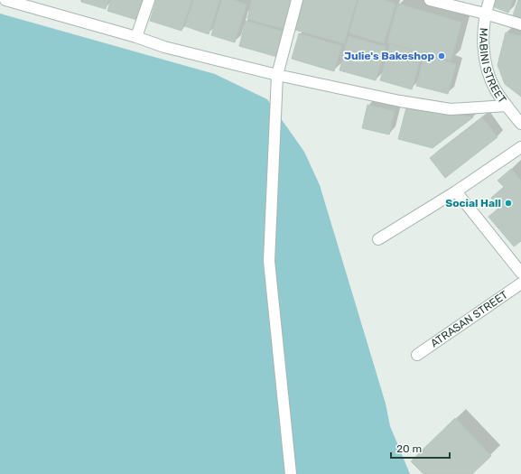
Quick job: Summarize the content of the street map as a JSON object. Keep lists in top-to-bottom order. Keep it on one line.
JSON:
{"streets":{"street":["MABINI STREET","ATRASAN STREET"]},"places":["Julie's Bakeshop","Social Hall"],"scale_bar":"20 m"}
